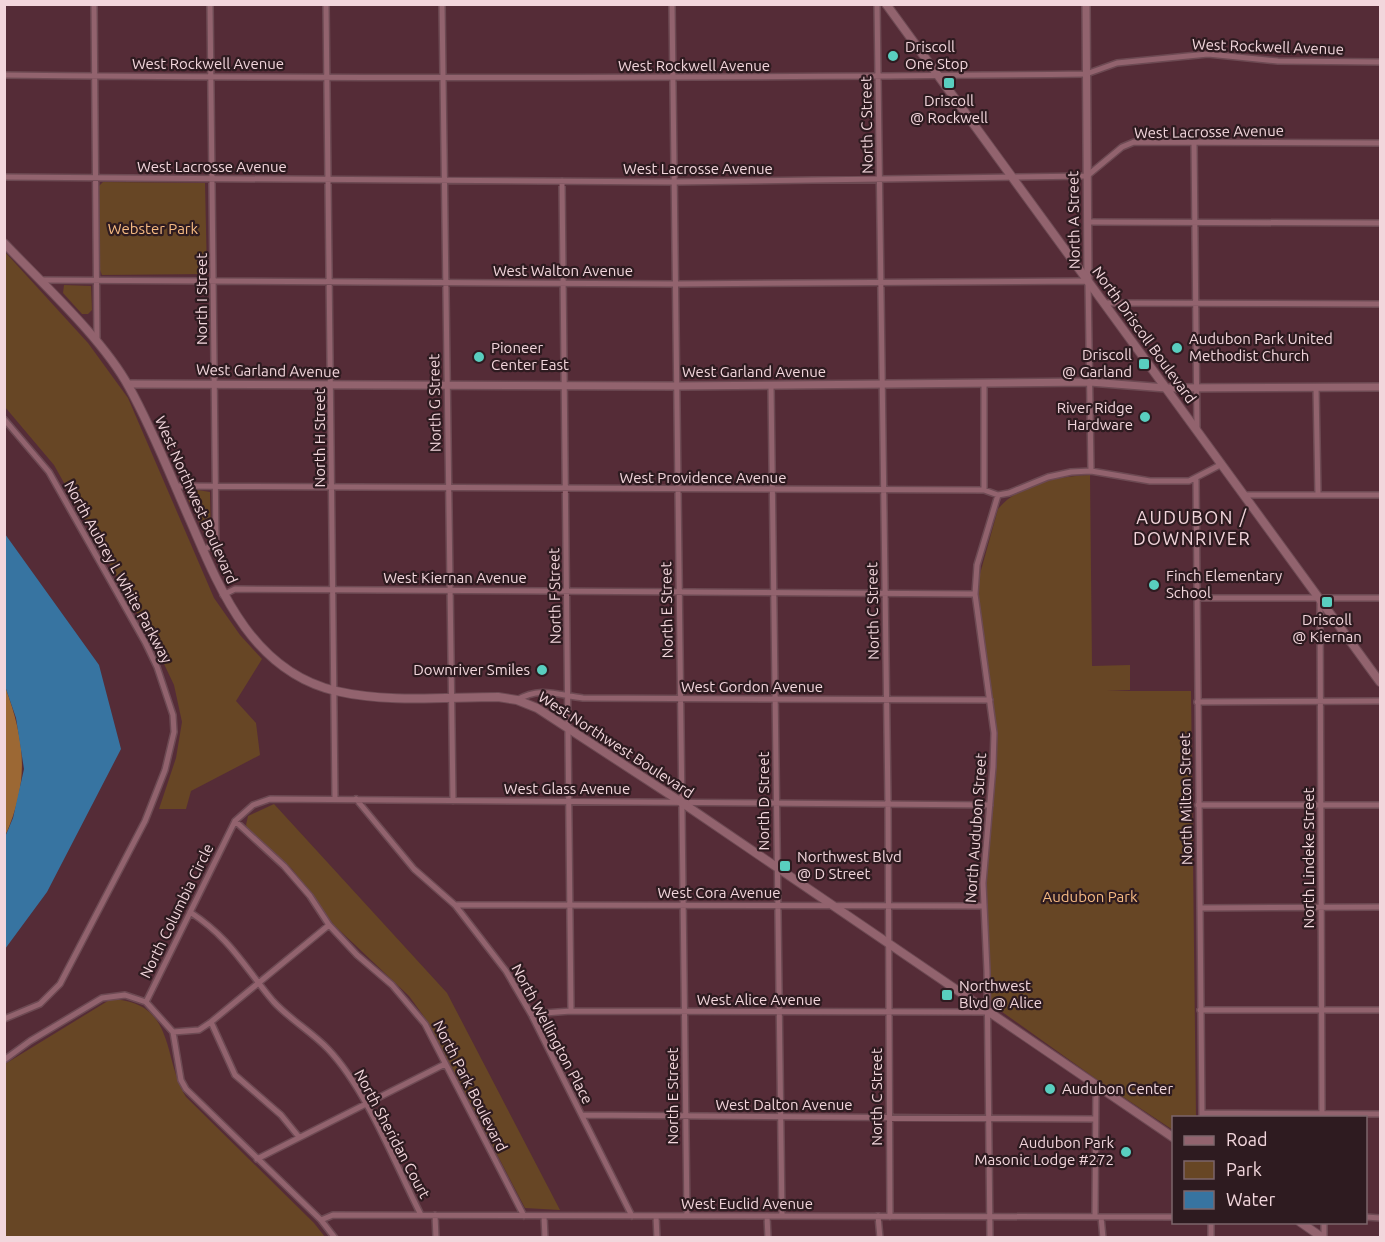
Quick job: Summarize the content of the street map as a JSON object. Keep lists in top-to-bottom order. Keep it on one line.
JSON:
{"streets":{"main road":["North Driscoll Boulevard","West Northwest Boulevard"],"street":["West Rockwell Avenue","North C Street","West Lacrosse Avenue","North A Street","West Walton Avenue","North I Street","West Garland Avenue","North G Street","North H Street","West Providence Avenue","North Aubrey L White Parkway","West Kiernan Avenue","North F Street","North E Street","West Gordon Avenue","West Glass Avenue","North Milton Street","North D Street","North Audubon Street","North Lindeke Street","West Cora Avenue","North Columbia Circle","West Alice Avenue","North Wellington Place","North Park Boulevard","West Dalton Avenue","North Sheridan Court","West Euclid Avenue"]},"crossings":[["West Rockwell Avenue","North C Street"],["West Rockwell Avenue","North A Street"],["West Rockwell Avenue","North I Street"],["West Rockwell Avenue","North Driscoll Boulevard"],["West Rockwell Avenue","North G Street"],["West Rockwell Avenue","North H Street"],["West Rockwell Avenue","North E Street"],["North C Street","West Lacrosse Avenue"],["North C Street","West Walton Avenue"],["North C Street","West Garland Avenue"],["North C Street","West Providence Avenue"],["North C Street","West Northwest Boulevard"],["North C Street","West Kiernan Avenue"],["North C Street","West Gordon Avenue"],["North C Street","West Glass Avenue"],["North C Street","West Cora Avenue"],["North C Street","West Alice Avenue"],["North C Street","West Dalton Avenue"],["North C Street","West Euclid Avenue"],["West Lacrosse Avenue","North A Street"],["West Lacrosse Avenue","North I Street"],["West Lacrosse Avenue","North Driscoll Boulevard"],["West Lacrosse Avenue","North G Street"],["West Lacrosse Avenue","North H Street"],["West Lacrosse Avenue","North F Street"],["West Lacrosse Avenue","North E Street"],["North A Street","West Walton Avenue"],["North A Street","North Driscoll Boulevard"],["North A Street","West Garland Avenue"],["West Walton Avenue","North I Street"],["West Walton Avenue","North Driscoll Boulevard"],["West Walton Avenue","North G Street"],["West Walton Avenue","North H Street"],["West Walton Avenue","West Northwest Boulevard"],["West Walton Avenue","North F Street"],["West Walton Avenue","North E Street"],["North I Street","West Garland Avenue"],["North I Street","West Providence Avenue"],["North I Street","West Northwest Boulevard"],["North Driscoll Boulevard","West Garland Avenue"],["North Driscoll Boulevard","North Lindeke Street"],["West Garland Avenue","North G Street"],["West Garland Avenue","North H Street"],["West Garland Avenue","West Northwest Boulevard"],["West Garland Avenue","North F Street"],["West Garland Avenue","North E Street"],["West Garland Avenue","North D Street"],["North G Street","West Providence Avenue"],["North G Street","West Northwest Boulevard"],["North G Street","West Kiernan Avenue"],["North G Street","West Glass Avenue"],["North H Street","West Providence Avenue"],["North H Street","West Northwest Boulevard"],["North H Street","West Kiernan Avenue"],["North H Street","West Glass Avenue"],["West Providence Avenue","West Northwest Boulevard"],["West Providence Avenue","North F Street"],["West Providence Avenue","North E Street"],["West Providence Avenue","North D Street"],["West Providence Avenue","North Audubon Street"],["West Northwest Boulevard","West Kiernan Avenue"],["West Northwest Boulevard","North F Street"],["West Northwest Boulevard","North E Street"],["West Northwest Boulevard","West Gordon Avenue"],["West Northwest Boulevard","West Glass Avenue"],["West Northwest Boulevard","North D Street"],["West Northwest Boulevard","North Audubon Street"],["West Northwest Boulevard","West Cora Avenue"],["West Northwest Boulevard","West Alice Avenue"],["West Kiernan Avenue","North F Street"],["West Kiernan Avenue","North E Street"],["West Kiernan Avenue","North D Street"],["West Kiernan Avenue","North Audubon Street"],["North F Street","West Gordon Avenue"],["North F Street","West Glass Avenue"],["North F Street","West Cora Avenue"],["North F Street","West Alice Avenue"],["North E Street","West Gordon Avenue"],["North E Street","West Glass Avenue"],["North E Street","West Cora Avenue"],["North E Street","West Alice Avenue"],["North E Street","West Dalton Avenue"],["North E Street","West Euclid Avenue"],["West Gordon Avenue","North D Street"],["West Gordon Avenue","North Audubon Street"],["West Glass Avenue","North D Street"],["West Glass Avenue","North Audubon Street"],["West Glass Avenue","North Columbia Circle"],["West Glass Avenue","North Wellington Place"],["North D Street","West Cora Avenue"],["North D Street","West Alice Avenue"],["North D Street","West Dalton Avenue"],["North D Street","West Euclid Avenue"],["North Audubon Street","West Cora Avenue"],["North Audubon Street","West Alice Avenue"],["North Audubon Street","West Dalton Avenue"],["North Audubon Street","West Euclid Avenue"],["West Cora Avenue","North Wellington Place"],["North Columbia Circle","North Park Boulevard"],["North Columbia Circle","North Sheridan Court"],["West Alice Avenue","North Wellington Place"],["North Wellington Place","West Dalton Avenue"],["North Wellington Place","West Euclid Avenue"],["North Park Boulevard","West Euclid Avenue"],["North Sheridan Court","West Euclid Avenue"]],"districts":["AUDUBON / DOWNRIVER"],"parks":["Webster Park","Audubon Park"],"places":{"other":["Driscoll One Stop","Audubon Park United Methodist Church","Pioneer Center East","River Ridge Hardware","Finch Elementary School","Downriver Smiles","Audubon Center","Audubon Park Masonic Lodge #272"],"transit":["Driscoll @ Rockwell","Driscoll @ Garland","Driscoll @ Kiernan","Northwest Blvd @ D Street","Northwest Blvd @ Alice"]},"legend":["Road","Park","Water"]}
